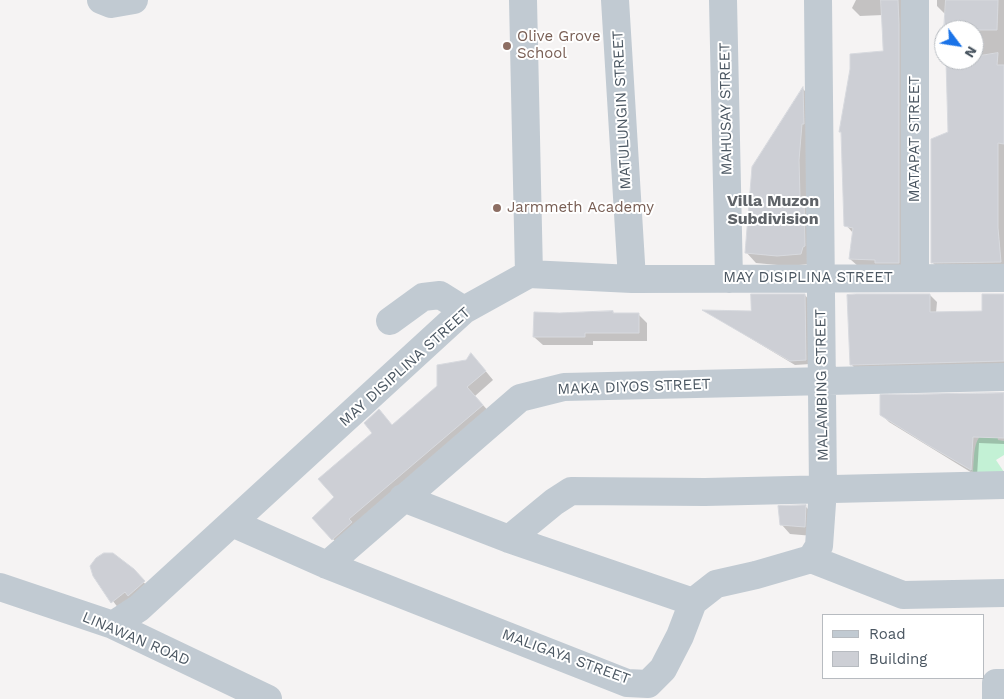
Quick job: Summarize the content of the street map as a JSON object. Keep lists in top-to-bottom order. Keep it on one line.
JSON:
{"streets":{"street":["MAHUSAY STREET","MATULUNGIN STREET","MATAPAT STREET","MAY DISIPLINA STREET","MALAMBING STREET","MAKA DIYOS STREET","LINAWAN ROAD","MALIGAYA STREET"]},"crossings":[["MAHUSAY STREET","MAY DISIPLINA STREET"],["MATULUNGIN STREET","MAY DISIPLINA STREET"],["MATAPAT STREET","MAY DISIPLINA STREET"],["MAY DISIPLINA STREET","MALAMBING STREET"],["MAY DISIPLINA STREET","LINAWAN ROAD"],["MAY DISIPLINA STREET","MALIGAYA STREET"],["MALAMBING STREET","MAKA DIYOS STREET"],["MAKA DIYOS STREET","MALIGAYA STREET"]],"districts":["Villa Muzon Subdivision"],"places":["Olive Grove School","Jarmmeth Academy"],"legend":["Road","Building"],"north":"bottom right"}
